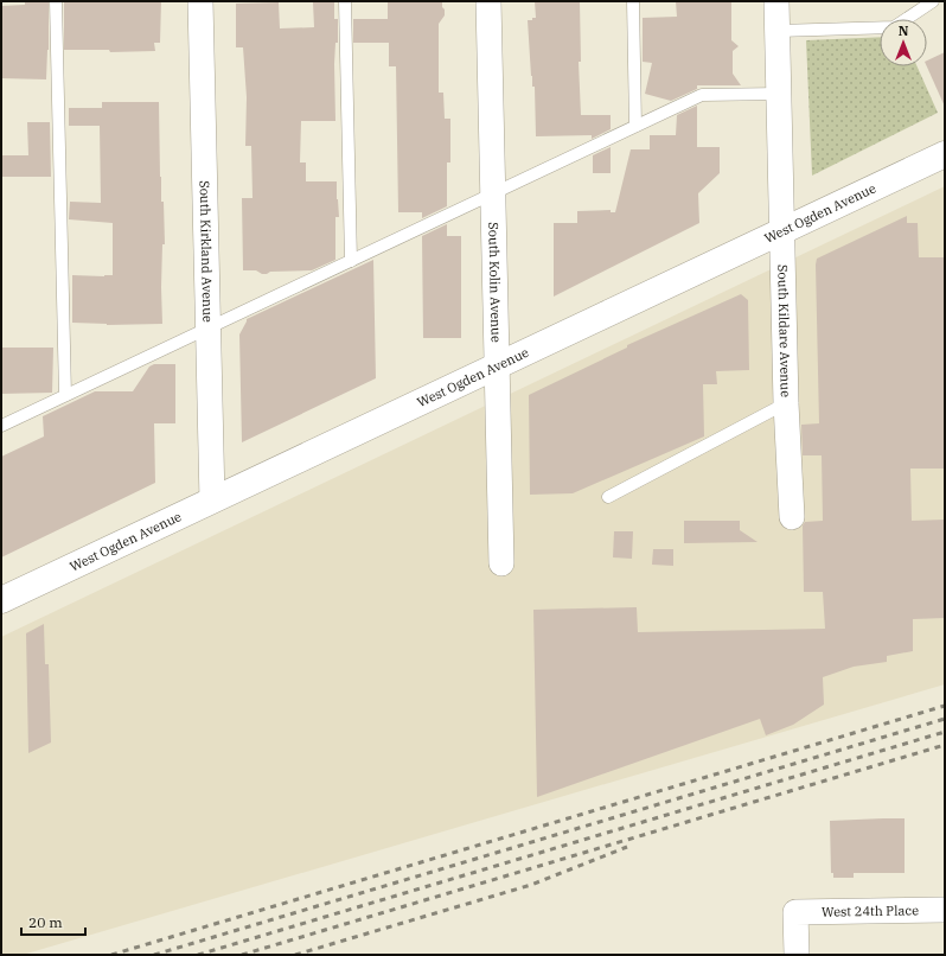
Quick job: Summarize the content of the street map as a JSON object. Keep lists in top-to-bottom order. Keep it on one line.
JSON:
{"streets":{"main road":["West Ogden Avenue"],"street":["South Kirkland Avenue","South Kolin Avenue","South Kildare Avenue","West 24th Place"]},"crossings":[["West Ogden Avenue","South Kirkland Avenue"],["West Ogden Avenue","South Kolin Avenue"],["West Ogden Avenue","South Kildare Avenue"]],"scale_bar":"20 m","north":"top"}
